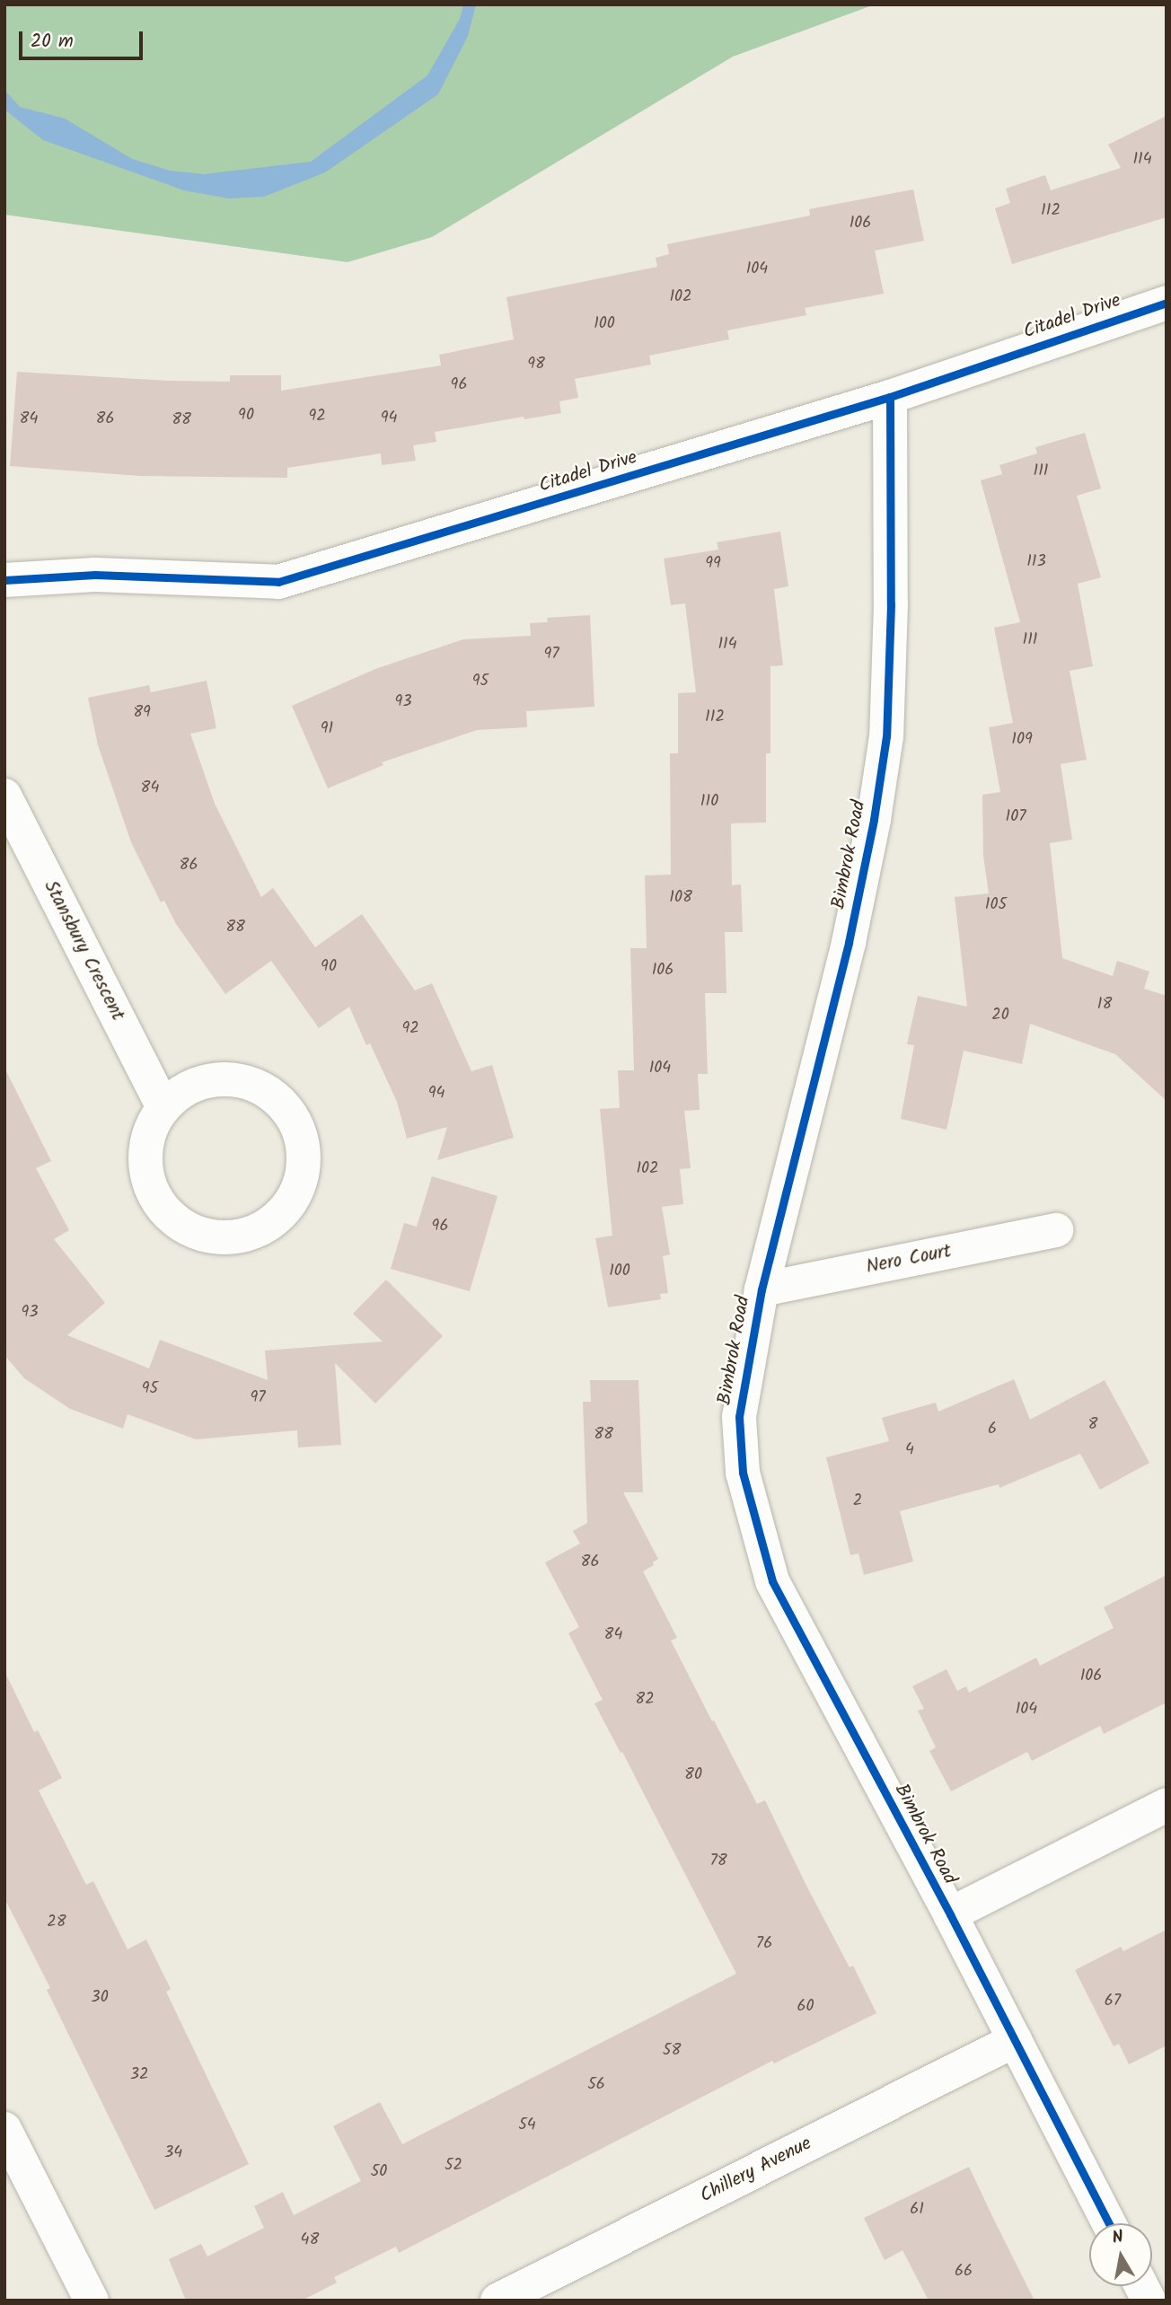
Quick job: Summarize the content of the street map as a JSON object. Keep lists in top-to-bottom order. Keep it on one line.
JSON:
{"streets":{"street":["Citadel Drive","Bimbrok Road","Stansbury Crescent","Nero Court","Chillery Avenue"]},"crossings":[["Citadel Drive","Bimbrok Road"],["Bimbrok Road","Nero Court"],["Bimbrok Road","Chillery Avenue"]],"house_numbers":["114","112","106","104","102","100","98","96","90","92","94","84","86","88","111","113","99","111","114","97","95","93","89","112","91","109","84","110","107","86","108","105","88","90","106","18","20","92","104","94","102","96","100","93","95","97","8","6","88","4","2","86","84","106","82","104","80","78","28","76","30","67","60","58","32","56","54","34","52","50","61","48","66"],"scale_bar":"20 m","north":"top"}
